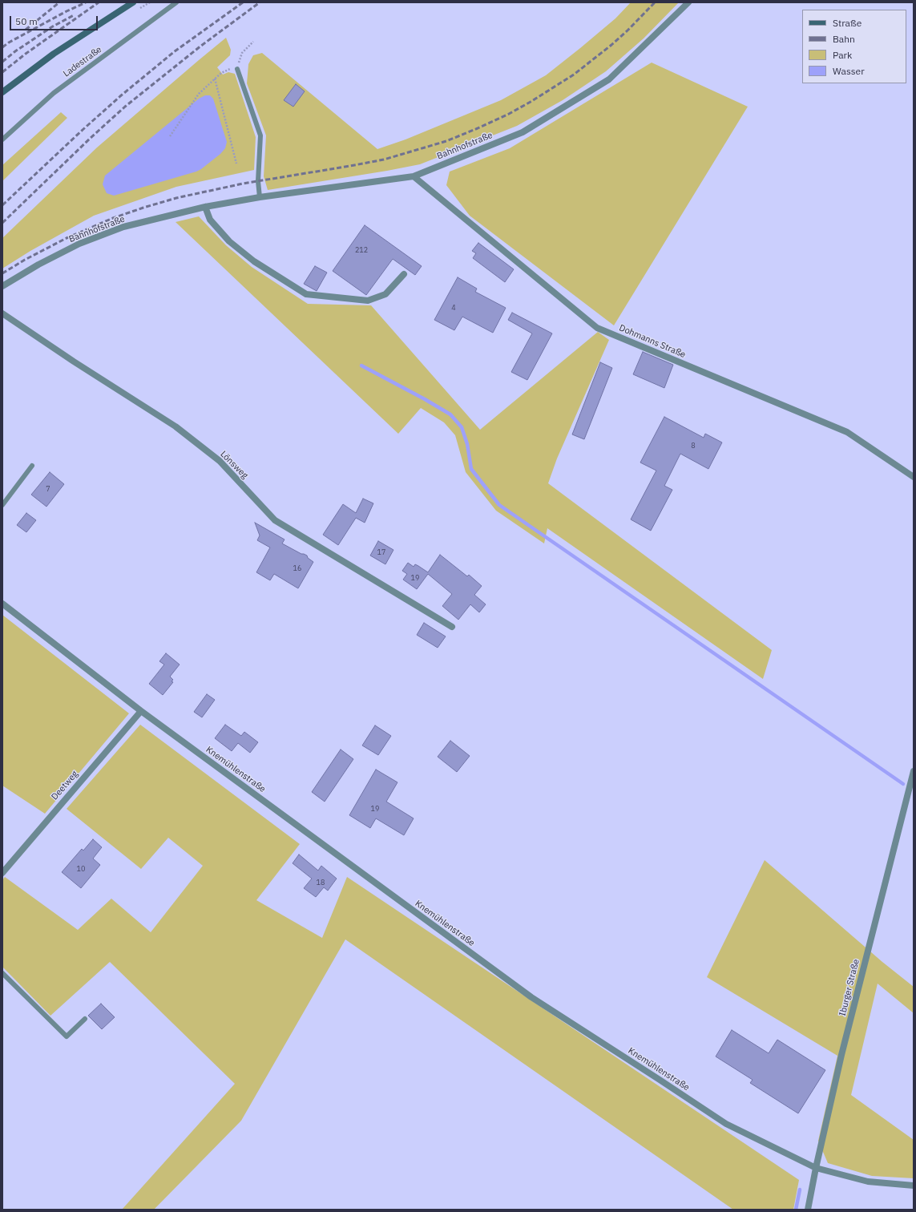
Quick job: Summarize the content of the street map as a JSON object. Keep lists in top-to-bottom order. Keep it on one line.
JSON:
{"streets":{"street":["Bahnhofstraße","Dohmanns Straße","Lönsweg","Knemühlenstraße","Deetweg","Iburger Straße"],"lane":["Ladestraße"]},"crossings":[["Bahnhofstraße","Dohmanns Straße"],["Knemühlenstraße","Deetweg"],["Knemühlenstraße","Iburger Straße"]],"house_numbers":["212","4","8","7","17","16","19","19","10","18"],"legend":["Straße","Bahn","Park","Wasser"],"scale_bar":"50 m"}
